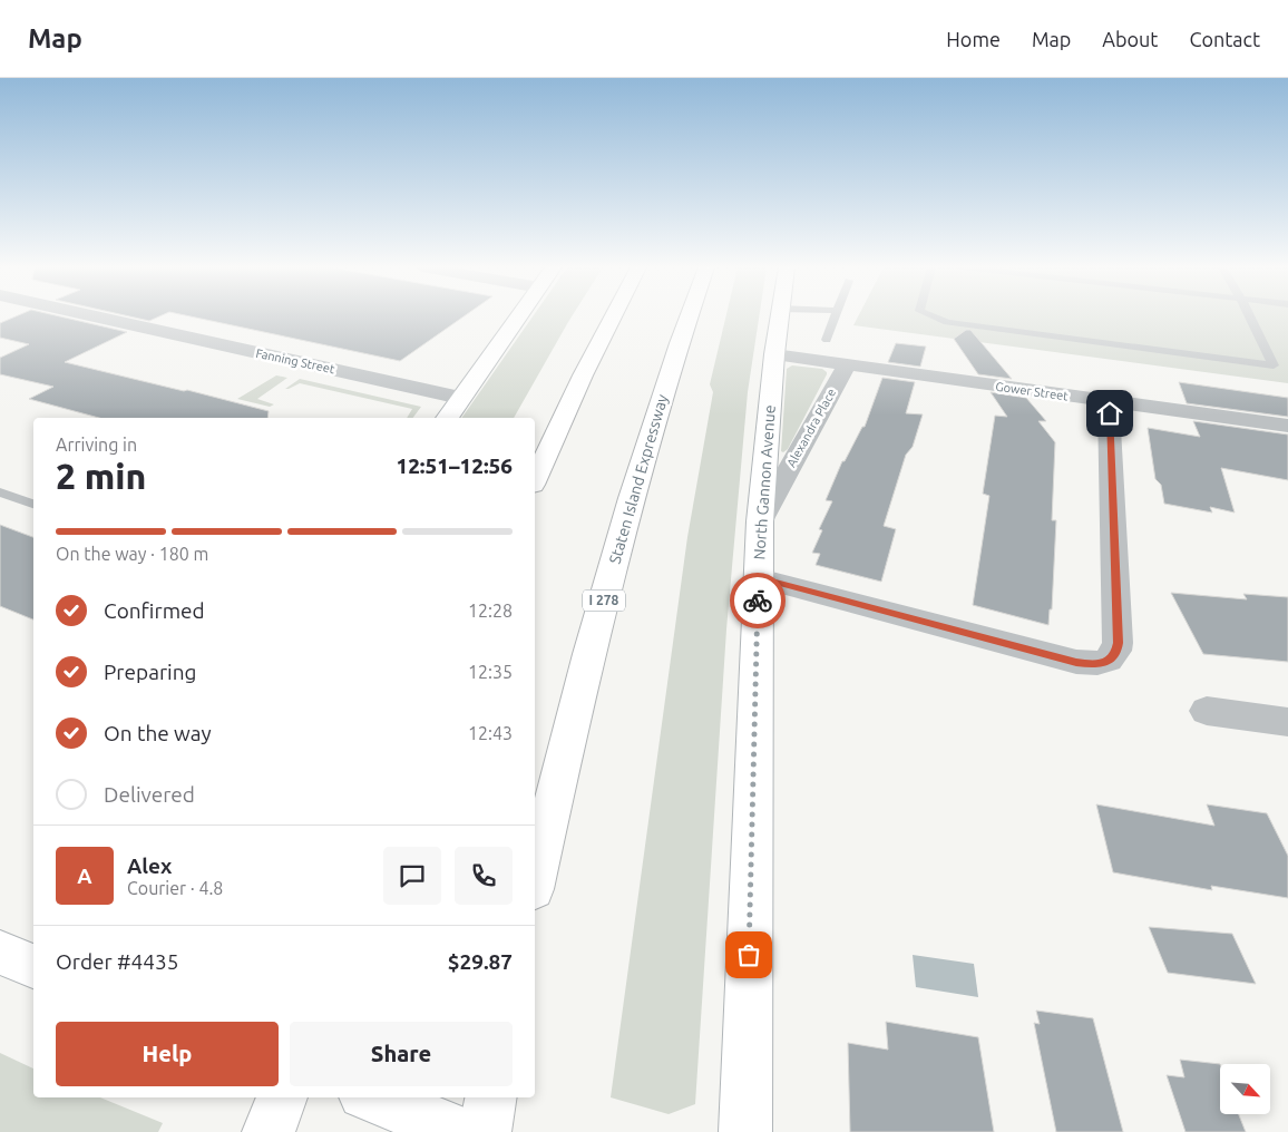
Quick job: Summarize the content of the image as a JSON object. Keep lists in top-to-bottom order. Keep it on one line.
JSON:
{"streets":{"main road":["Staten Island Expressway","North Gannon Avenue","I 278"],"street":["Fanning Street","Gower Street","Alexandra Place"]},"crossings":[["Gower Street","Alexandra Place"],["Gower Street","North Gannon Avenue"],["Alexandra Place","North Gannon Avenue"]],"north":"bottom right","page":{"header":"Map","nav":["Home","Map","About","Contact"],"heading":["2 min","Arriving in","12:51–12:56"],"panel":["Alex","Courier · 4.8","Order #4435","$29.87"],"bar":"On the way · 180 m","list":[["Confirmed","12:28"],["Preparing","12:35"],["On the way","12:43"],"Delivered"],"round":"A","buttons":["Help","Share"]}}
